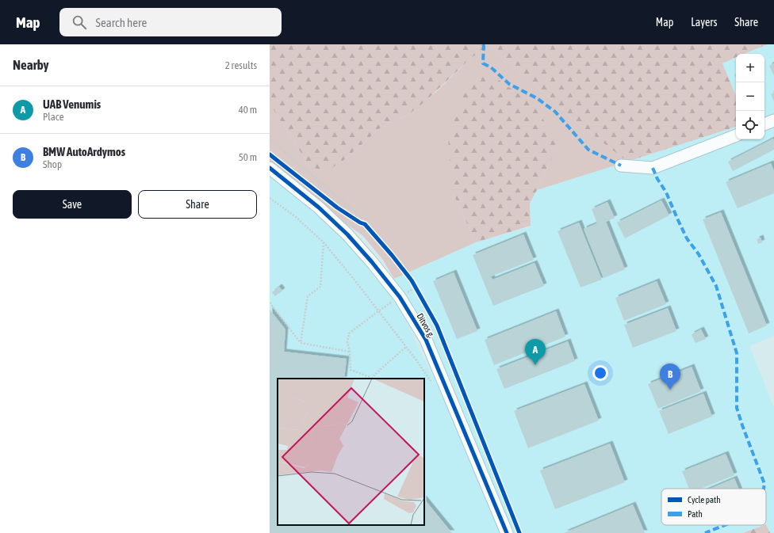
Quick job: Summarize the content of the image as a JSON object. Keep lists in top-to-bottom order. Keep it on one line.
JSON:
{"streets":{"street":["Ditvos g."]},"legend":["Cycle path","Path"],"page":{"header":"Map","search":"Search here","nav":["Map","Layers","Share"],"heading":["Nearby","2 results"],"map_buttons":["+","−"],"list":[{"mark":"A","name":"UAB Venumis","note":"Place","value":"40 m"},{"mark":"B","name":"BMW AutoArdymos","note":"Shop","value":"50 m"}],"buttons":["Save","Share"],"pins":["A","B"]}}
